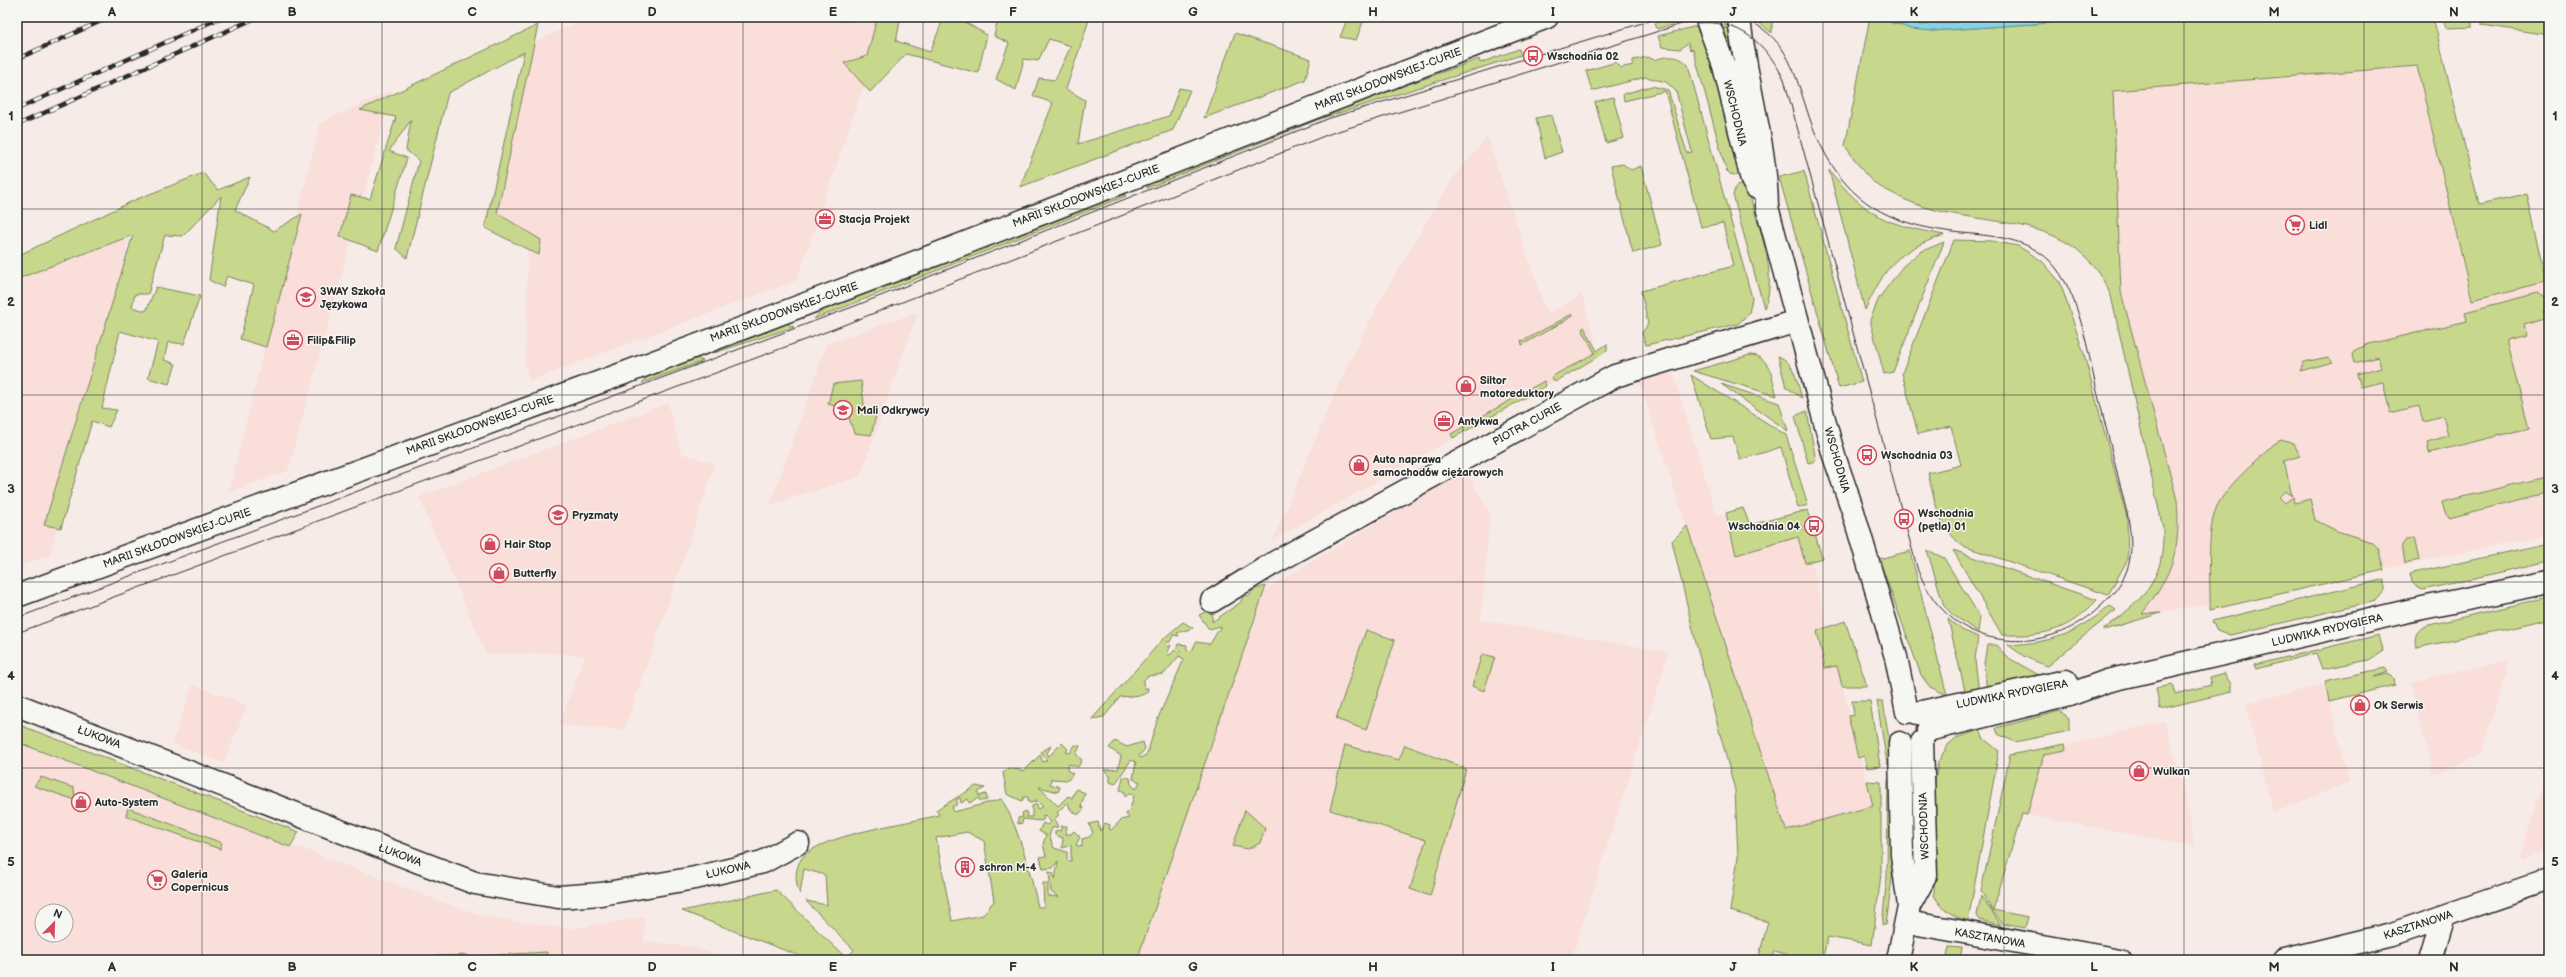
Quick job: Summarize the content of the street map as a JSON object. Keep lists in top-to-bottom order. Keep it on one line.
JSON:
{"streets":{"street":["MARII SKŁODOWSKIEJ-CURIE","WSCHODNIA","PIOTRA CURIE","LUDWIKA RYDYGIERA","ŁUKOWA","KASZTANOWA"]},"crossings":[["WSCHODNIA","PIOTRA CURIE"],["WSCHODNIA","LUDWIKA RYDYGIERA"],["WSCHODNIA","KASZTANOWA"]],"places":{"bus stop":["Wschodnia 02","Wschodnia 03","Wschodnia (pętla) 01","Wschodnia 04"],"office":["Stacja Projekt","Filip&Filip","Antykwa"],"supermarket":["Lidl","Galeria Copernicus"],"school or university":["3WAY Szkoła Językowa","Mali Odkrywcy","Pryzmaty"],"shop":["Siltor motoreduktory","Auto naprawa samochodów ciężarowych","Hair Stop","Butterfly","Ok Serwis","Wulkan","Auto-System"],"building":["schron M-4"]},"north":"top right","grid":{"columns":["A","B","C","D","E","F","G","H","I","J","K","L","M","N"],"rows":["1","2","3","4","5"]}}
